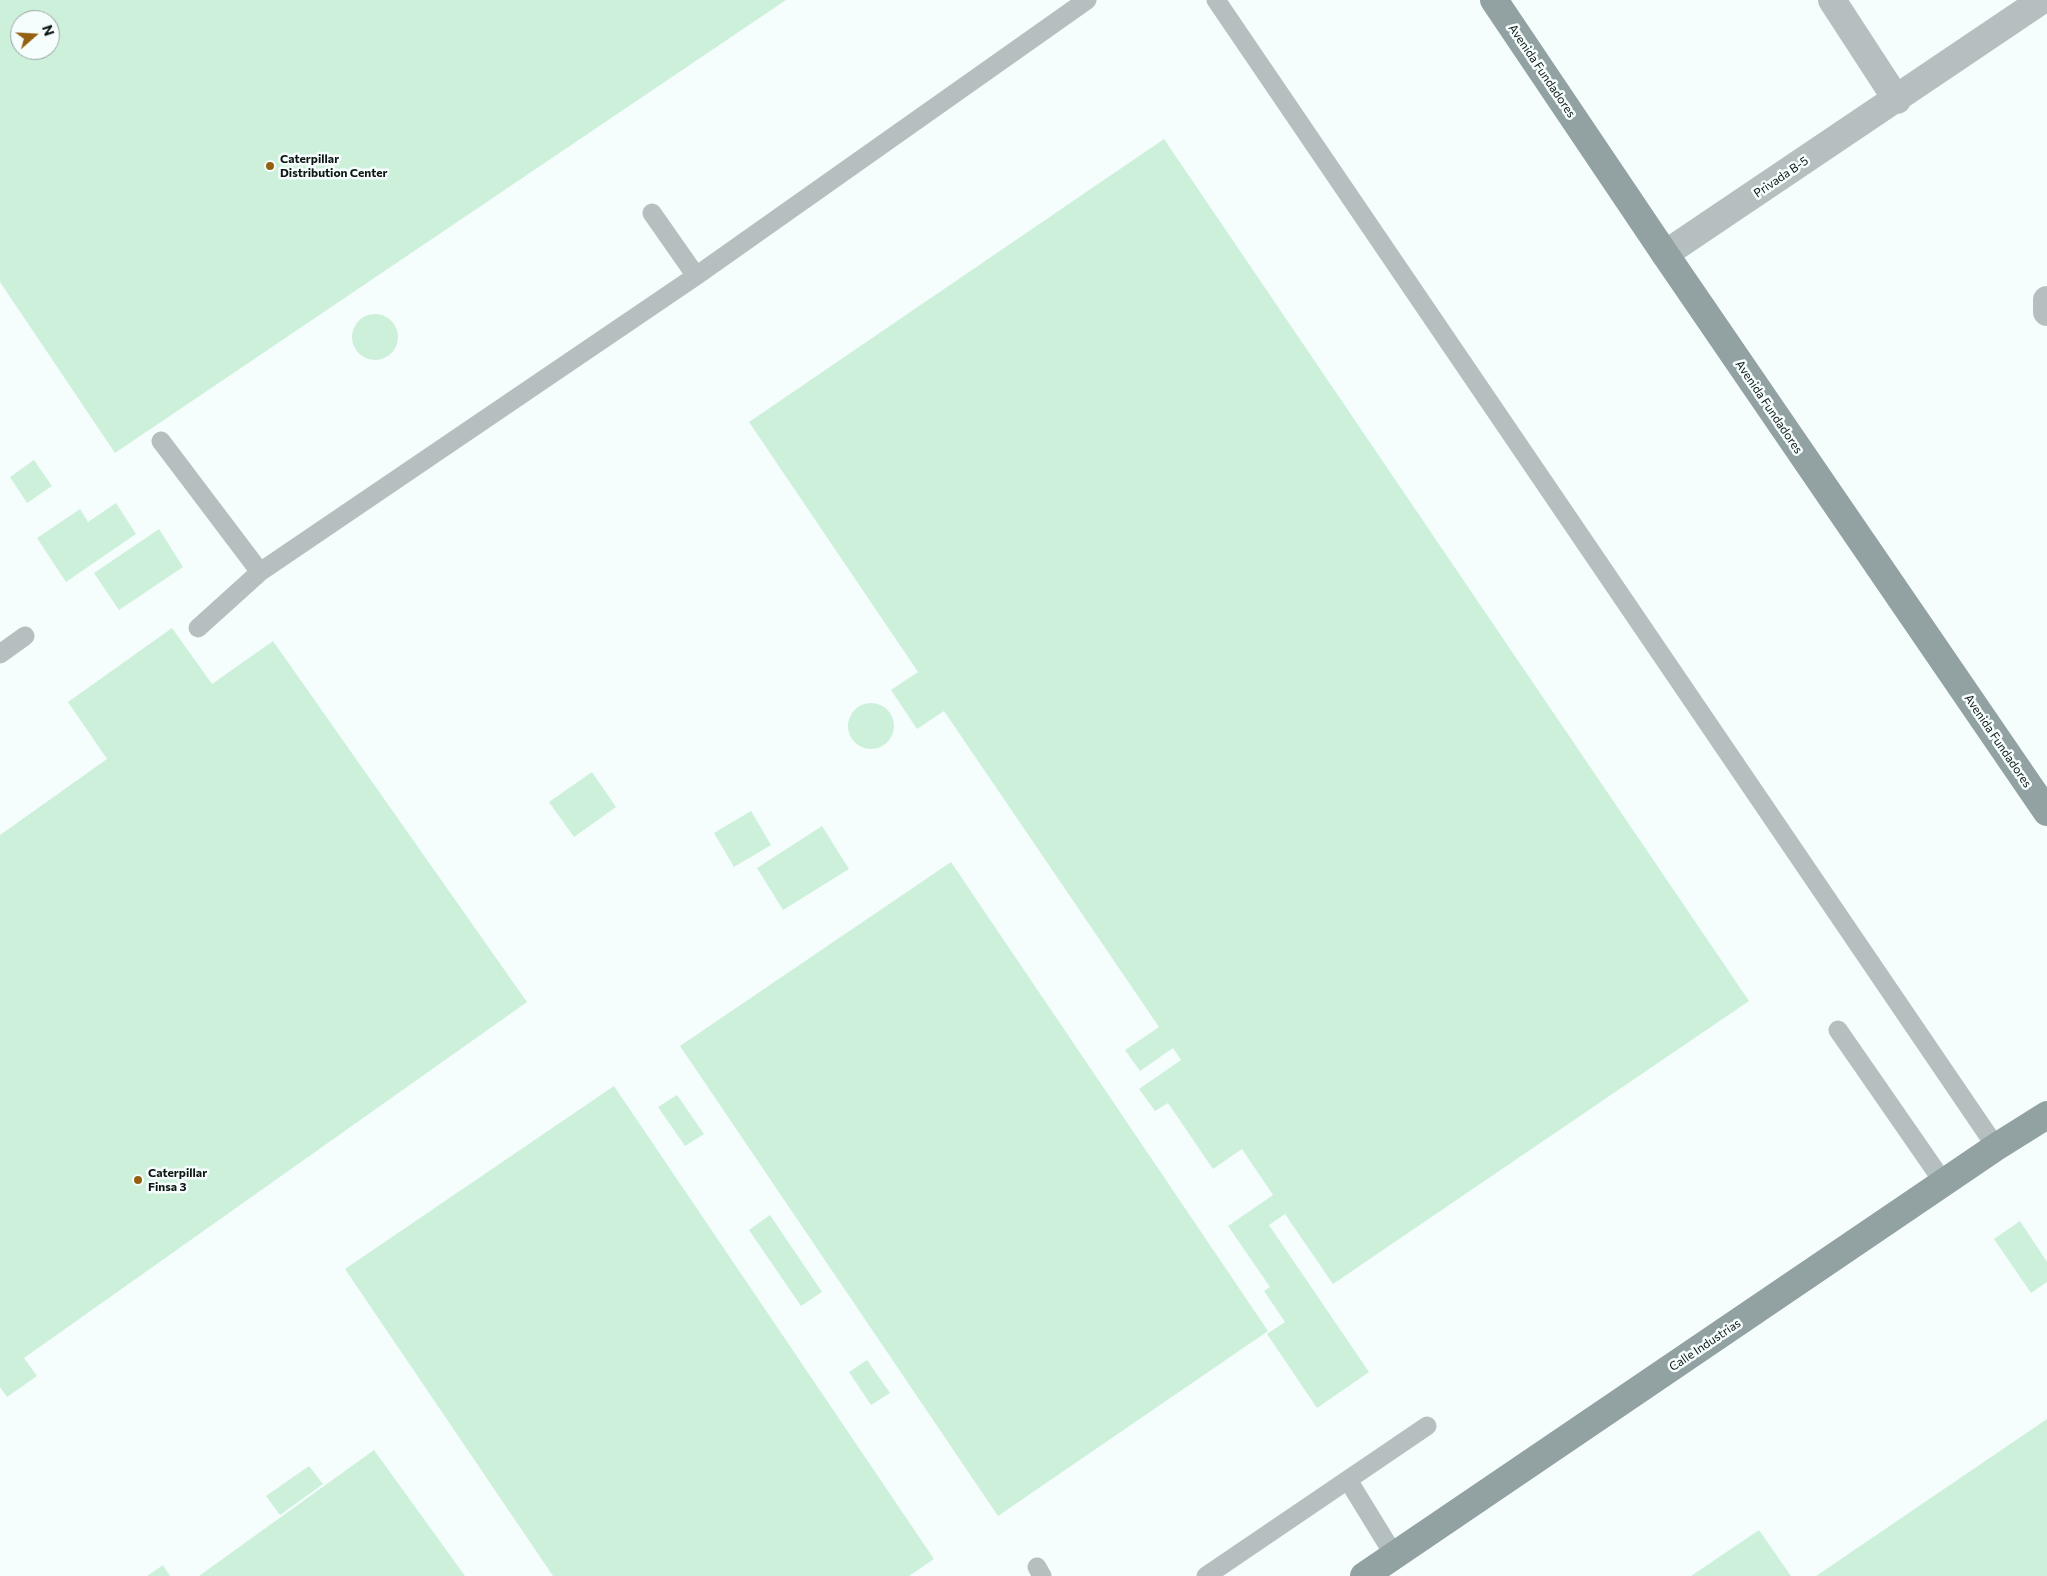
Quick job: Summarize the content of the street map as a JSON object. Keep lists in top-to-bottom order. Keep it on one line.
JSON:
{"streets":{"street":["Avenida Fundadores","Privada B-5","Calle Industrias"]},"crossings":[["Avenida Fundadores","Privada B-5"]],"places":["Caterpillar Distribution Center","Caterpillar Finsa 3"],"north":"right"}
